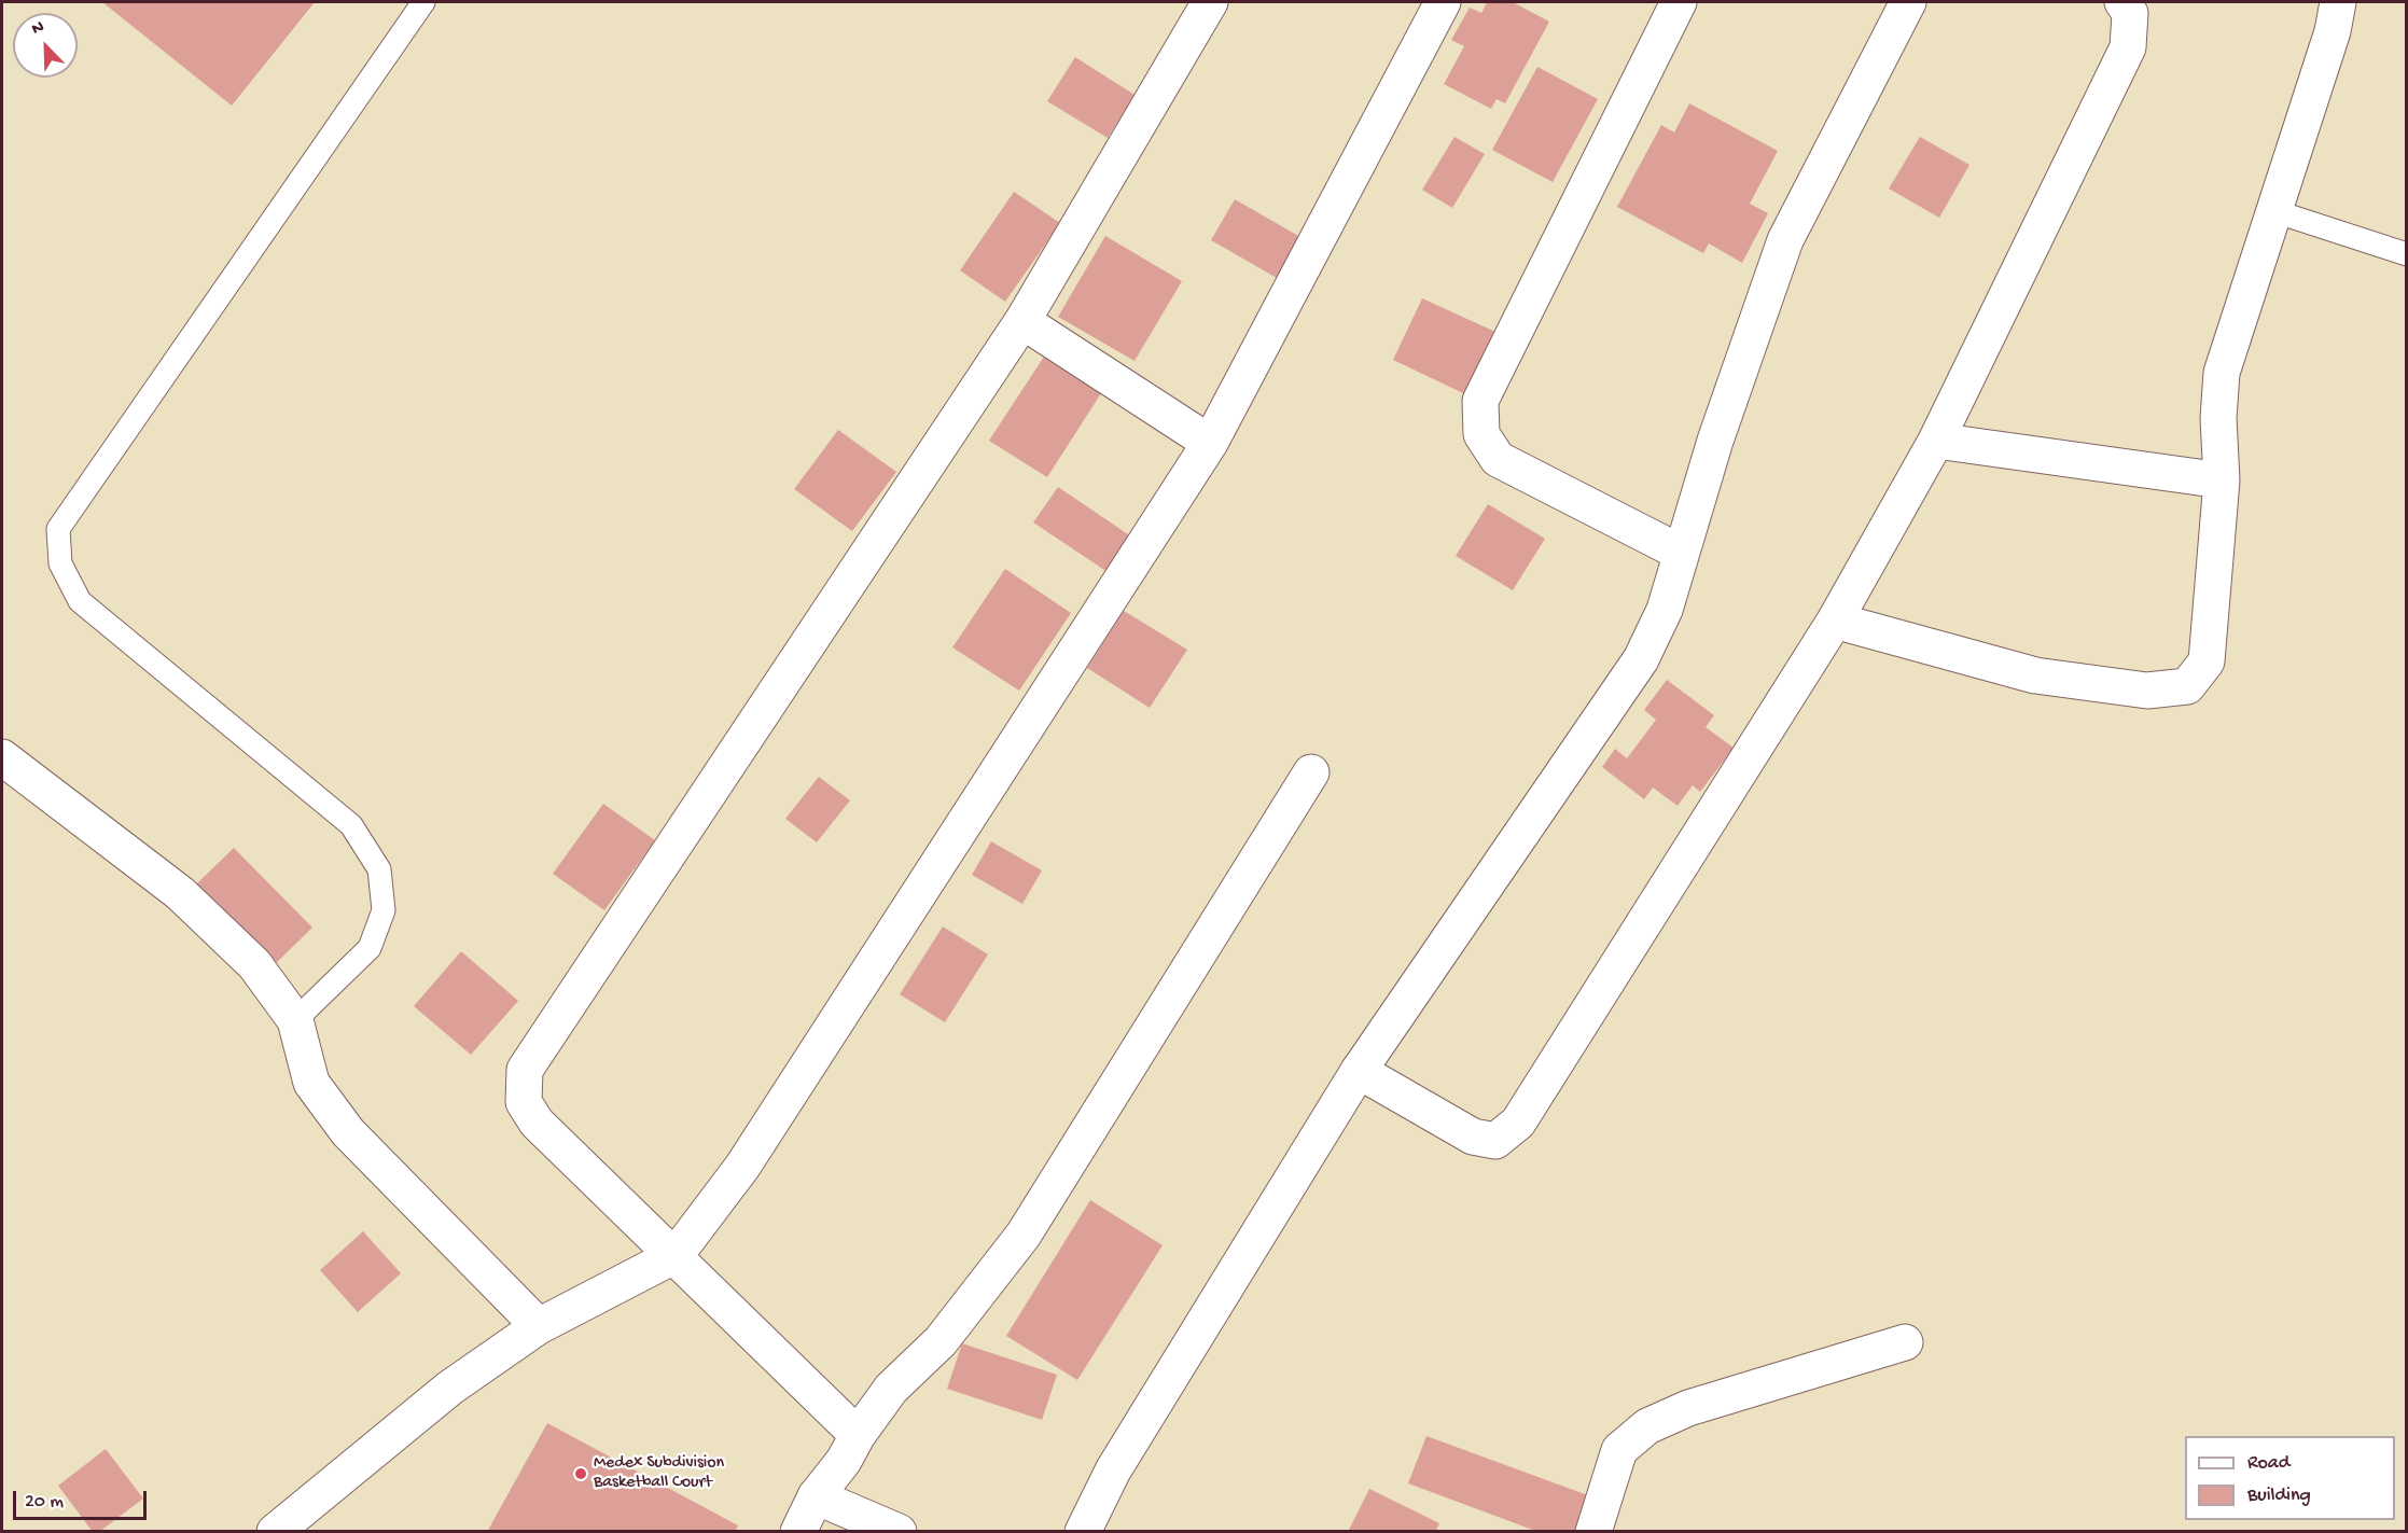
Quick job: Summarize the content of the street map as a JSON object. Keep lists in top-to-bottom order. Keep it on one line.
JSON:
{"places":["Medex Subdivision Basketball Court"],"legend":["Road","Building"],"scale_bar":"20 m","north":"top left"}
